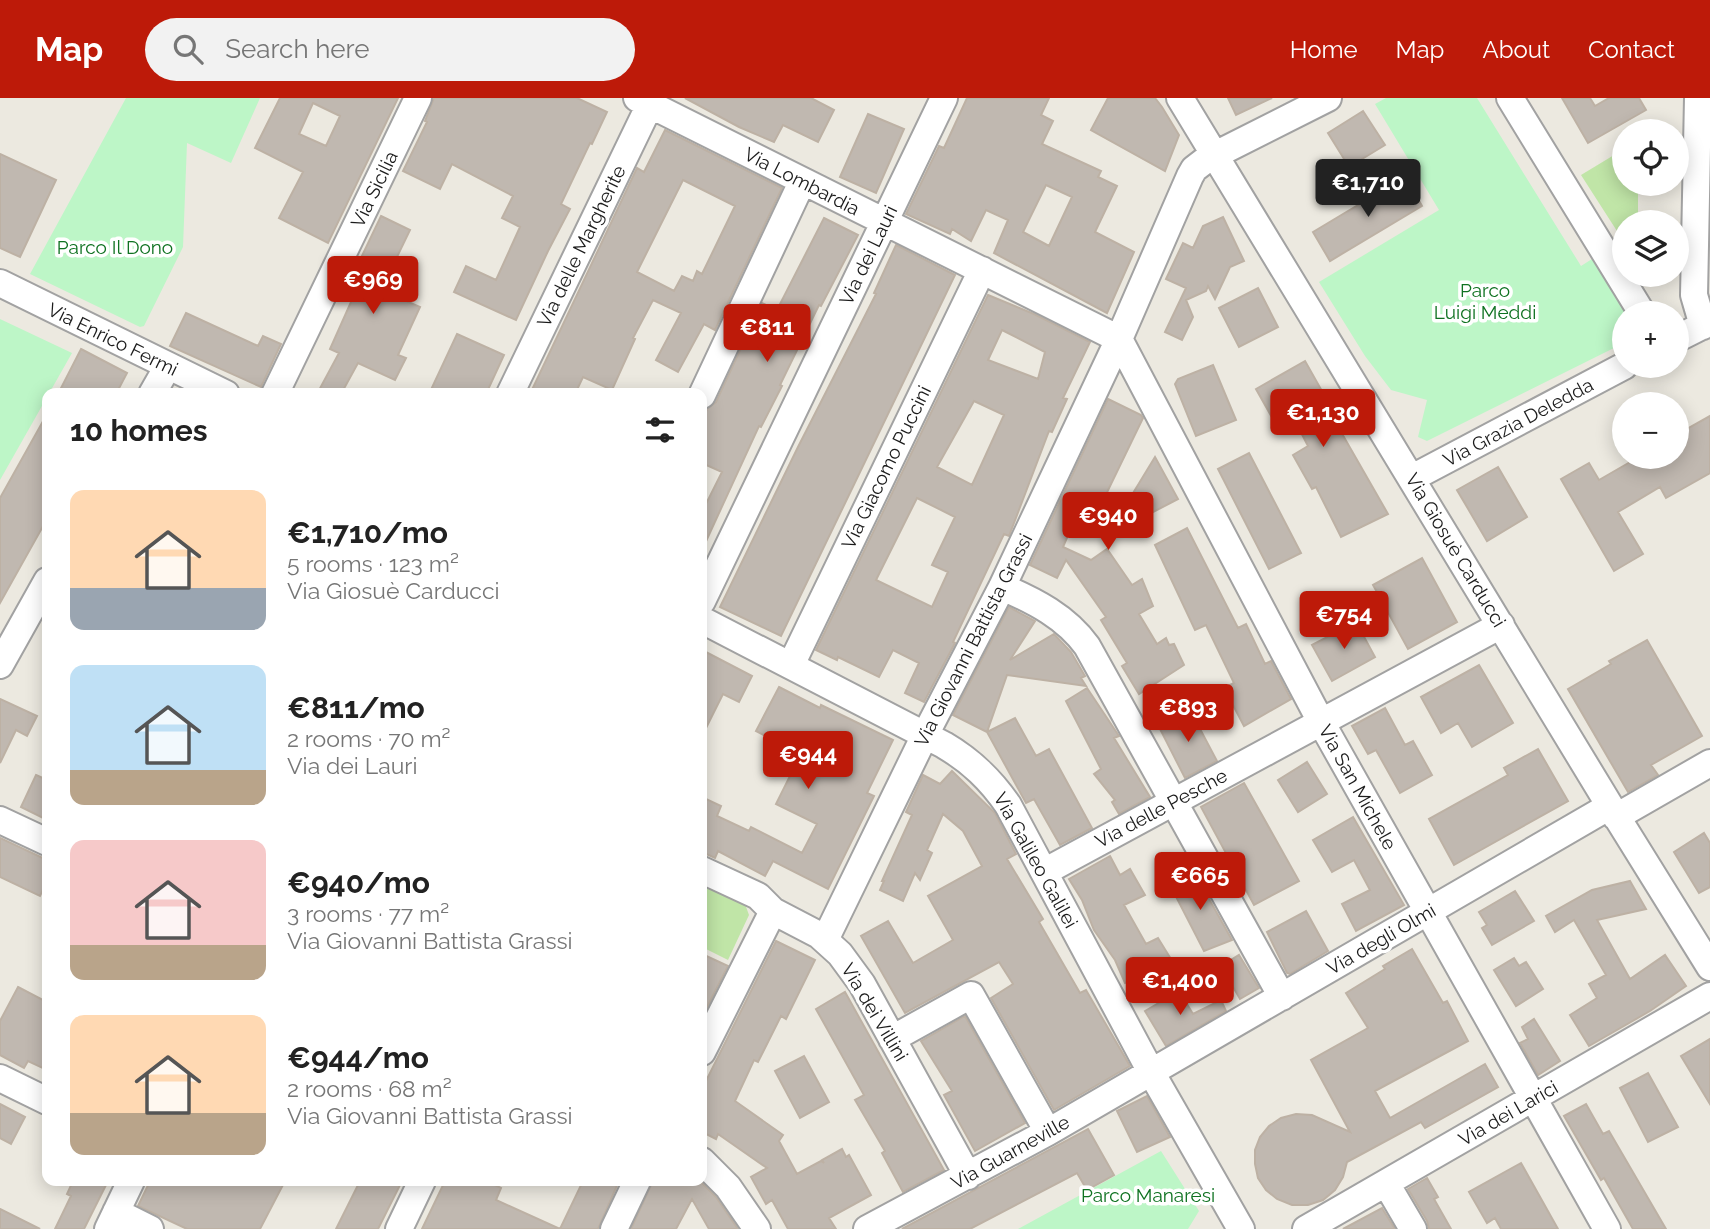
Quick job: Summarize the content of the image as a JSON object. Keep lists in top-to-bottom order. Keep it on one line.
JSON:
{"streets":{"street":["Via Lombardia","Via Sicilia","Via delle Margherite","Via dei Lauri","Via Enrico Fermi","Via Grazia Deledda","Via Giacomo Puccini","Via Giosuè Carducci","Via Giovanni Battista Grassi","Via San Michele","Via delle Pesche","Via Galileo Galilei","Via degli Olmi","Via dei Villini","Via dei Larici","Via Guarneville"]},"crossings":[["Via Lombardia","Via delle Margherite"],["Via Lombardia","Via dei Lauri"],["Via Lombardia","Via Giacomo Puccini"],["Via Lombardia","Via Giovanni Battista Grassi"],["Via Lombardia","Via San Michele"],["Via Grazia Deledda","Via Giosuè Carducci"],["Via Giacomo Puccini","Via Galileo Galilei"],["Via Giosuè Carducci","Via Giovanni Battista Grassi"],["Via Giosuè Carducci","Via delle Pesche"],["Via Giosuè Carducci","Via degli Olmi"],["Via Giovanni Battista Grassi","Via San Michele"],["Via Giovanni Battista Grassi","Via Galileo Galilei"],["Via Giovanni Battista Grassi","Via dei Villini"],["Via San Michele","Via delle Pesche"],["Via San Michele","Via degli Olmi"],["Via San Michele","Via dei Larici"],["Via delle Pesche","Via Galileo Galilei"],["Via Galileo Galilei","Via degli Olmi"],["Via Galileo Galilei","Via Guarneville"],["Via degli Olmi","Via Guarneville"],["Via dei Villini","Via Guarneville"]],"parks":["Parco Il Dono","Parco Luigi Meddi","Parco Manaresi"],"page":{"header":"Map","search":"Search here","nav":["Home","Map","About","Contact"],"map_buttons":["+","−"],"price":["€1,710","€969","€811","€1,130","€940","€754","€893","€944","€665","€1,400"],"heading":"10 homes","list":[{"name":"€1,710/mo","note":"5 rooms · 123 m² · Via Giosuè Carducci"},{"name":"€811/mo","note":"2 rooms · 70 m² · Via dei Lauri"},{"name":"€940/mo","note":"3 rooms · 77 m² · Via Giovanni Battista Grassi"},{"name":"€944/mo","note":"2 rooms · 68 m² · Via Giovanni Battista Grassi"}]}}
